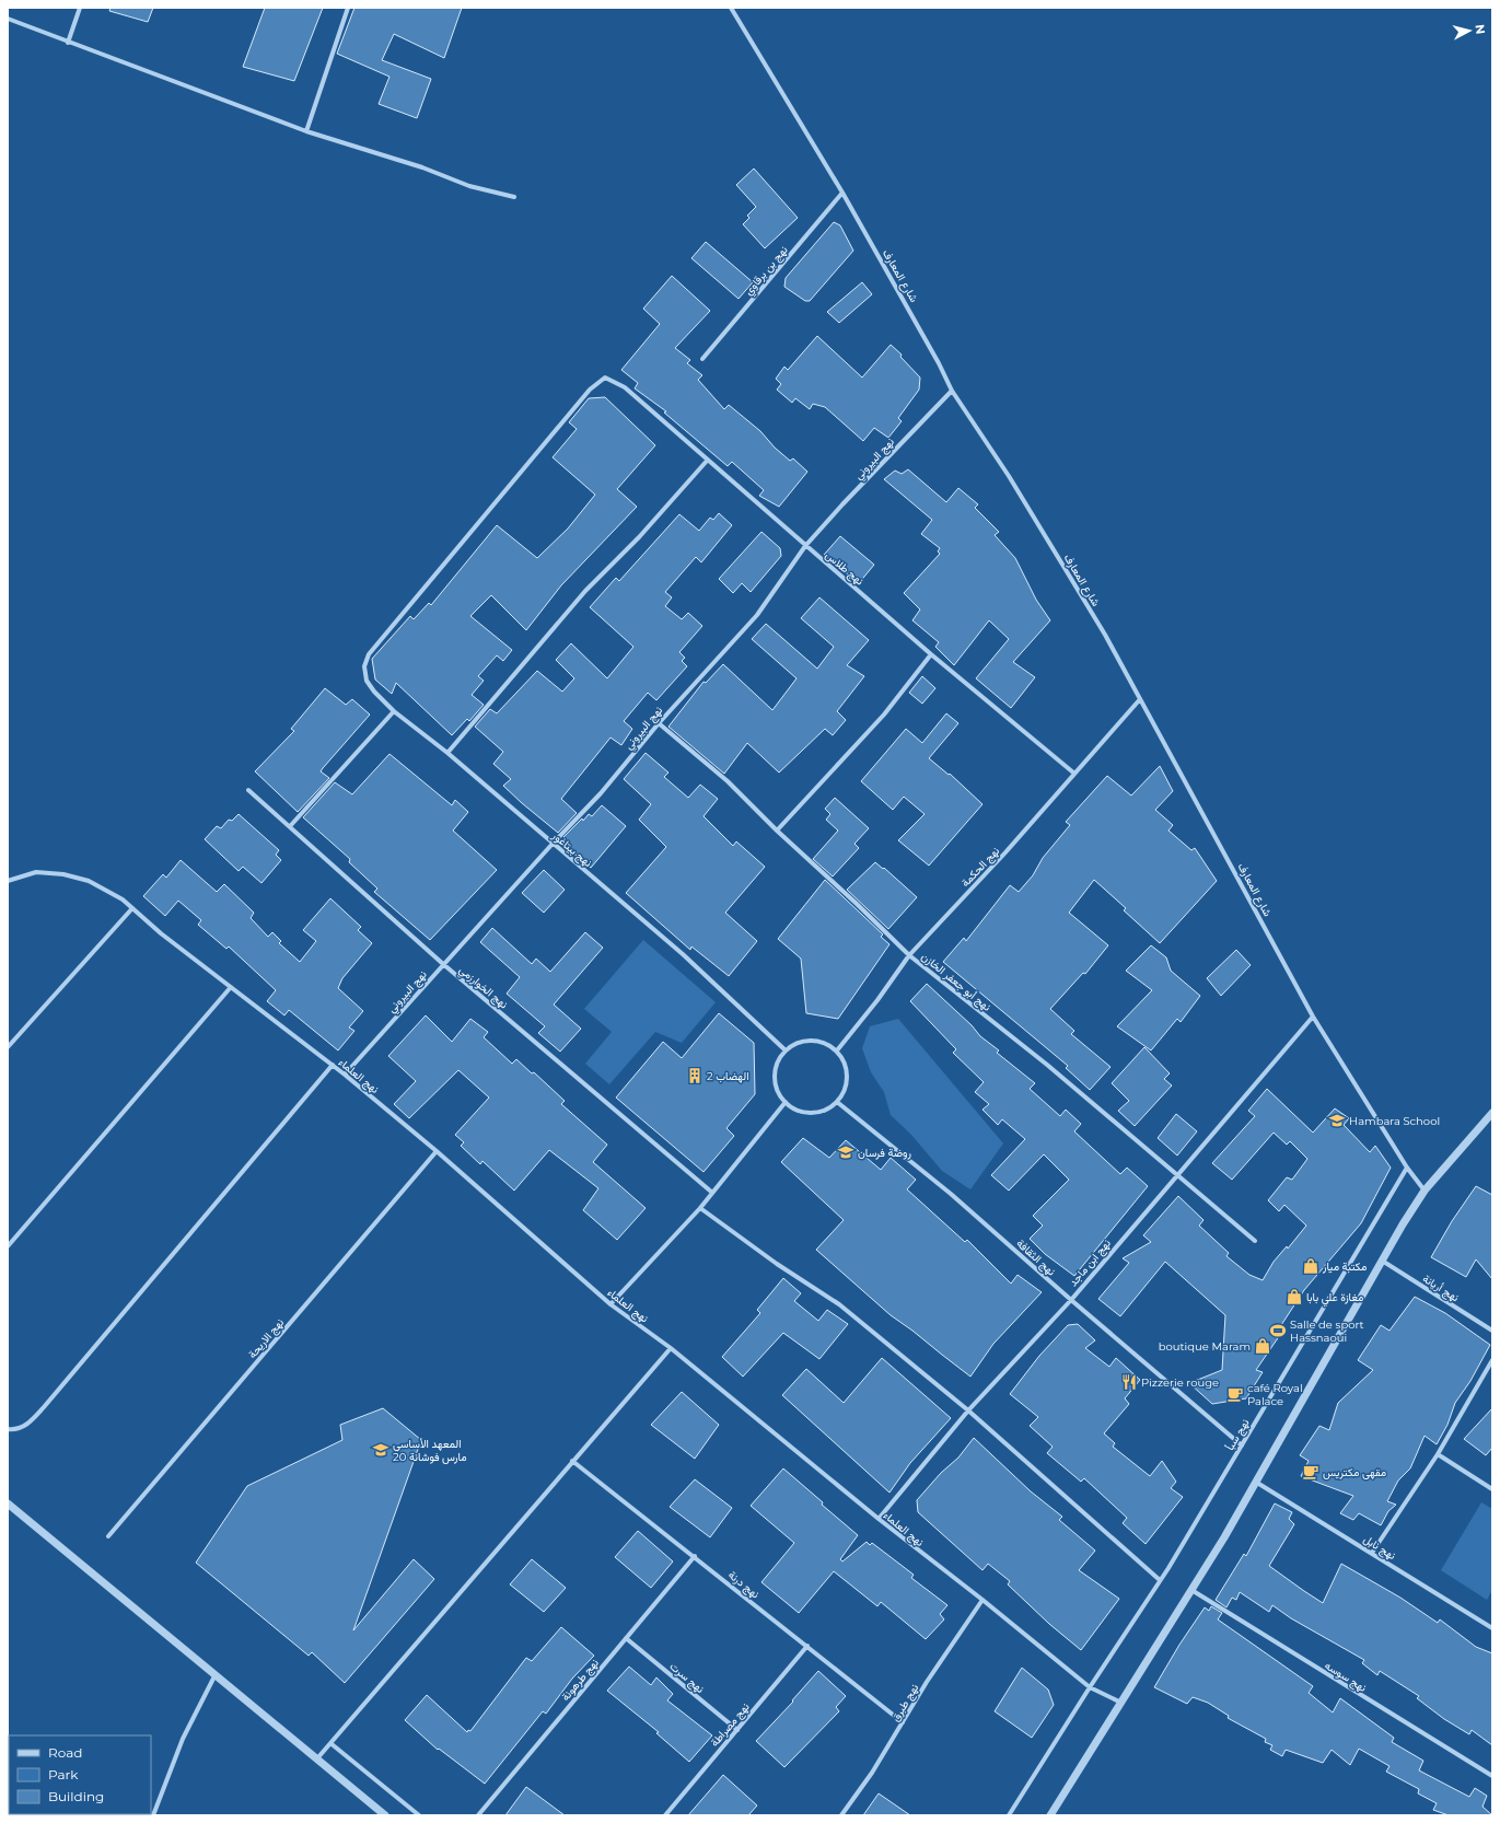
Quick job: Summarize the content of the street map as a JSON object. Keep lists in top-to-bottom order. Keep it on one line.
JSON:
{"streets":{"street":["نهج بن برقاوي","شارع المعارف","نهج البيروني","نهج طلاس","نهج بيتاغور","نهج الحكمة","نهج أبو جعفر الخازن","نهج الخوارزمي","نهج العلماء","نهج الثقافة","نهج ابن ماجد","نهج أريانة","نهج الاريحة","نهج سبأ","نهج نابل","نهج درنة","نهج سوسه","نهج سرت","نهج طرهونة","نهج طبرق","نهج مصراطة"]},"crossings":[["نهج بن برقاوي","شارع المعارف"],["شارع المعارف","نهج البيروني"],["شارع المعارف","نهج الحكمة"],["شارع المعارف","نهج ابن ماجد"],["شارع المعارف","نهج سبأ"],["نهج البيروني","نهج طلاس"],["نهج البيروني","نهج بيتاغور"],["نهج البيروني","نهج أبو جعفر الخازن"],["نهج البيروني","نهج الخوارزمي"],["نهج البيروني","نهج العلماء"],["نهج طلاس","نهج بيتاغور"],["نهج طلاس","نهج الحكمة"],["نهج بيتاغور","نهج الحكمة"],["نهج بيتاغور","نهج الثقافة"],["نهج الحكمة","نهج أبو جعفر الخازن"],["نهج الحكمة","نهج الثقافة"],["نهج أبو جعفر الخازن","نهج ابن ماجد"],["نهج العلماء","نهج ابن ماجد"],["نهج العلماء","نهج الاريحة"],["نهج العلماء","نهج سبأ"],["نهج العلماء","نهج طبرق"],["نهج الثقافة","نهج ابن ماجد"],["نهج الثقافة","نهج سبأ"],["نهج درنة","نهج طرهونة"],["نهج درنة","نهج طبرق"],["نهج درنة","نهج مصراطة"],["نهج سرت","نهج طرهونة"],["نهج سرت","نهج مصراطة"]],"places":{"building":["الهضاب 2"],"school or university":["Hambara School","روضة فرسان","المعهد الأساسي 20 مارس فوشانة"],"shop":["مكتبة ميار","مغازة علي بابا","boutique Maram"],"sports":["Salle de sport Hassnaoui"],"restaurant":["Pizzerie rouge"],"cafe":["café Royal Palace","مقهى مكتريس"]},"legend":["Road","Park","Building"],"north":"right"}
